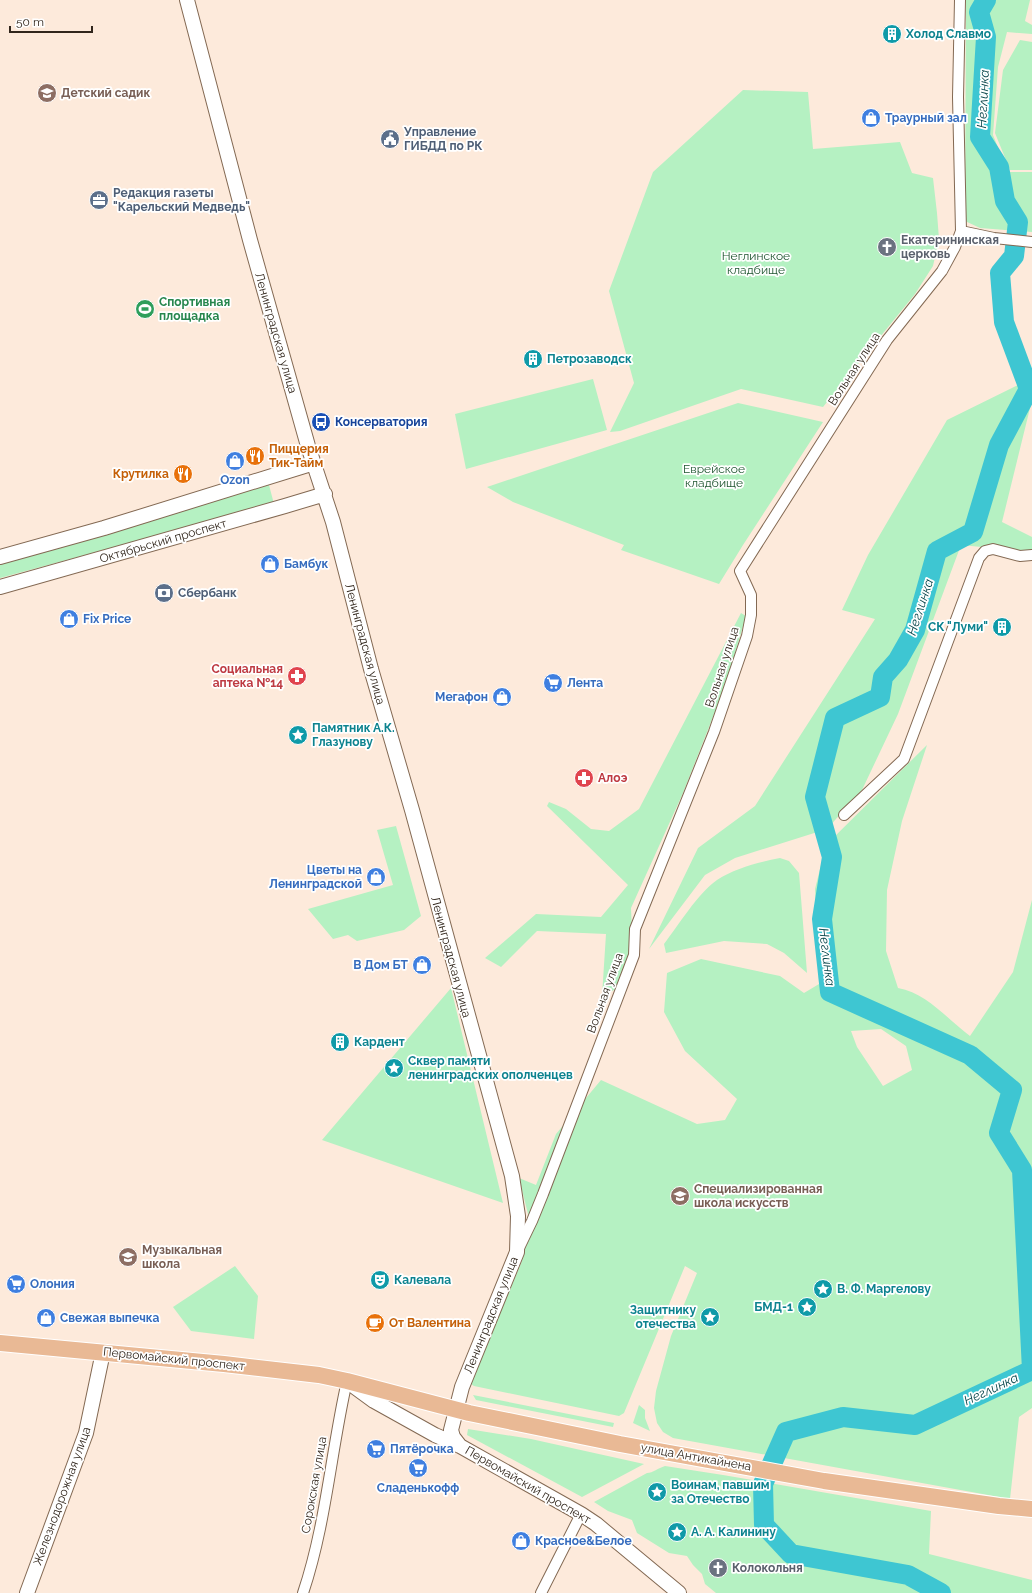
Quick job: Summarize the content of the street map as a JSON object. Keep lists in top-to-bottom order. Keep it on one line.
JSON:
{"streets":{"main road":["Ленинградская улица","Октябрьский проспект","Первомайский проспект","улица Антикайнена","Железнодорожная улица"],"street":["Вольная улица","Сорокская улица"]},"crossings":[["Ленинградская улица","Вольная улица"],["Ленинградская улица","Октябрьский проспект"],["Ленинградская улица","Первомайский проспект"],["Ленинградская улица","улица Антикайнена"],["Первомайский проспект","улица Антикайнена"],["Первомайский проспект","Сорокская улица"],["Первомайский проспект","Железнодорожная улица"]],"water":["Неглинка"],"parks":["Неглинское кладбище","Еврейское кладбище"],"places":{"building":["Холод Славмо","Петрозаводск","СК \"Луми\"","Кардент"],"school or university":["Детский садик","Специализированная школа искусств","Музыкальная школа"],"shop":["Траурный зал","Ozon","Бамбук","Fix Price","Мегафон","Цветы на Ленинградской","В Дом БТ","Свежая выпечка","Красное&Белое"],"public building":["Управление ГИБДД по РК"],"office":["Редакция газеты \"Карельский Медведь\""],"church":["Екатерининская церковь","Колокольня"],"sports":["Спортивная площадка"],"bus stop":["Консерватория"],"restaurant":["Пиццерия Тик-Тайм","Крутилка"],"bank":["Сбербанк"],"pharmacy":["Социальная аптека №14","Алоэ"],"supermarket":["Лента","Олония","Пятёрочка","Сладенькофф"],"place":["Памятник А.К. Глазунову","Сквер памяти ленинградских ополченцев","В. Ф. Маргелову","БМД-1","Защитнику отечества","Воинам, павшим за Отечество","А. А. Калинину"],"theatre":["Калевала"],"cafe":["От Валентина"]},"scale_bar":"50 m"}
